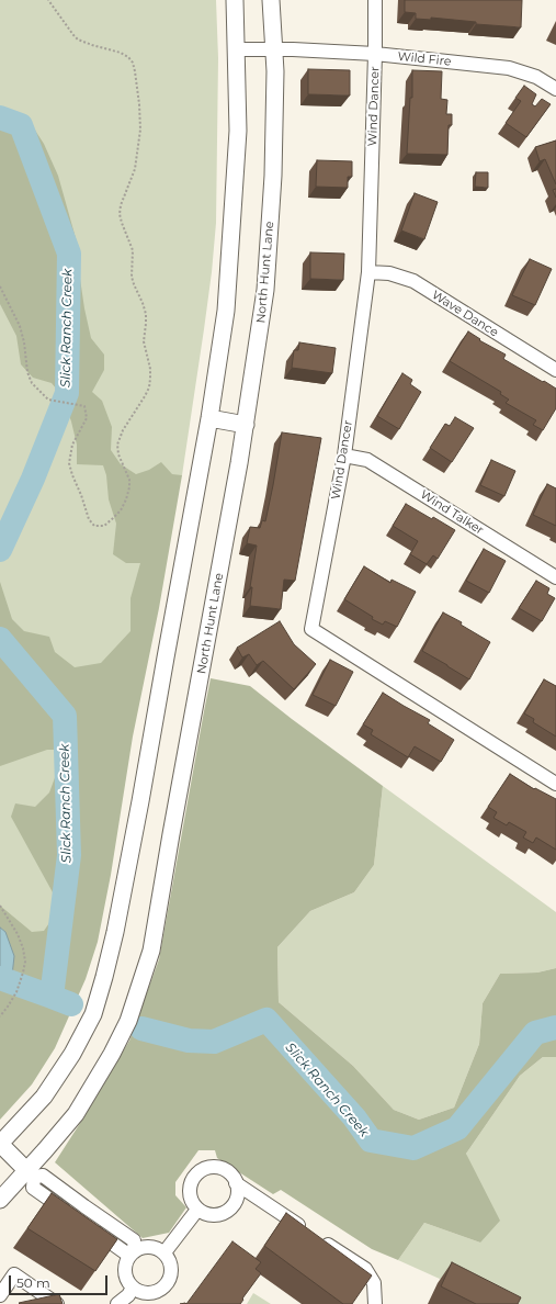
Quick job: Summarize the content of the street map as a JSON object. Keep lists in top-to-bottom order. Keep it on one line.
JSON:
{"streets":{"main road":["North Hunt Lane"],"street":["Wild Fire","Wind Dancer","Wave Dance","Wind Talker"]},"crossings":[["Wild Fire","Wind Dancer"],["Wild Fire","North Hunt Lane"],["Wind Dancer","Wave Dance"],["Wind Dancer","Wind Talker"]],"water":["Slick Ranch Creek"],"scale_bar":"50 m"}
